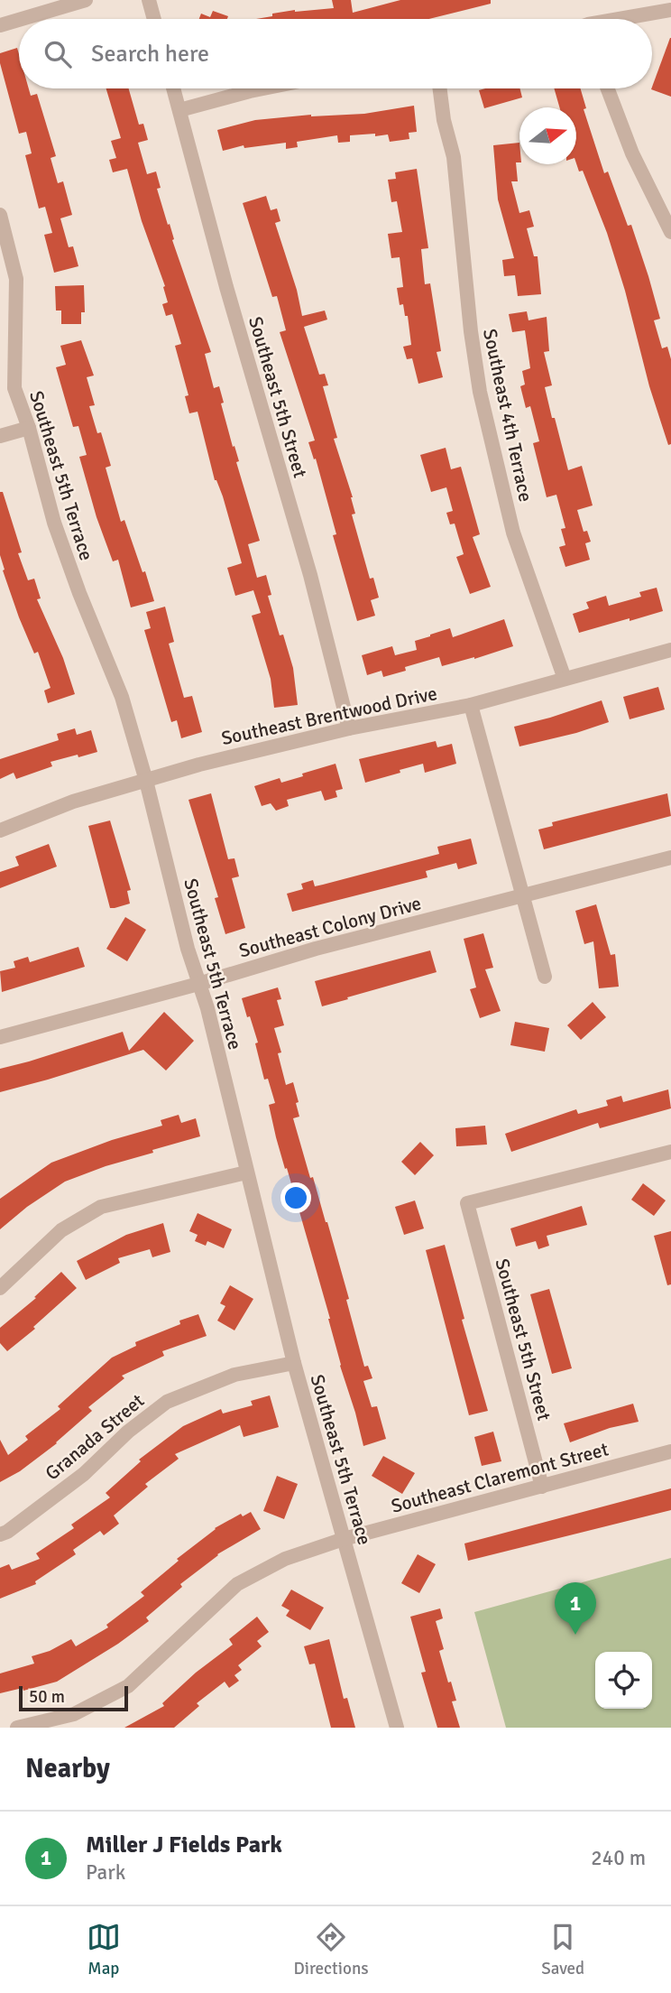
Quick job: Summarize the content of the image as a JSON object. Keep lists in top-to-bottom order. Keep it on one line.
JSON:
{"streets":{"street":["Southeast 5th Street","Southeast 4th Terrace","Southeast 5th Terrace","Southeast Brentwood Drive","Southeast Colony Drive","Granada Street","Southeast Claremont Street"]},"crossings":[["Southeast 5th Street","Southeast Brentwood Drive"],["Southeast 5th Street","Southeast Claremont Street"],["Southeast 4th Terrace","Southeast Brentwood Drive"],["Southeast 5th Terrace","Southeast Brentwood Drive"],["Southeast 5th Terrace","Southeast Colony Drive"],["Southeast 5th Terrace","Granada Street"],["Southeast 5th Terrace","Southeast Claremont Street"]],"scale_bar":"50 m","north":"right","page":{"search":"Search here","pins":"1","scale":"50 m","heading":"Nearby","list":[{"mark":"1","name":"Miller J Fields Park","note":"Park","value":"240 m"}],"nav":["Map","Directions","Saved"]}}
